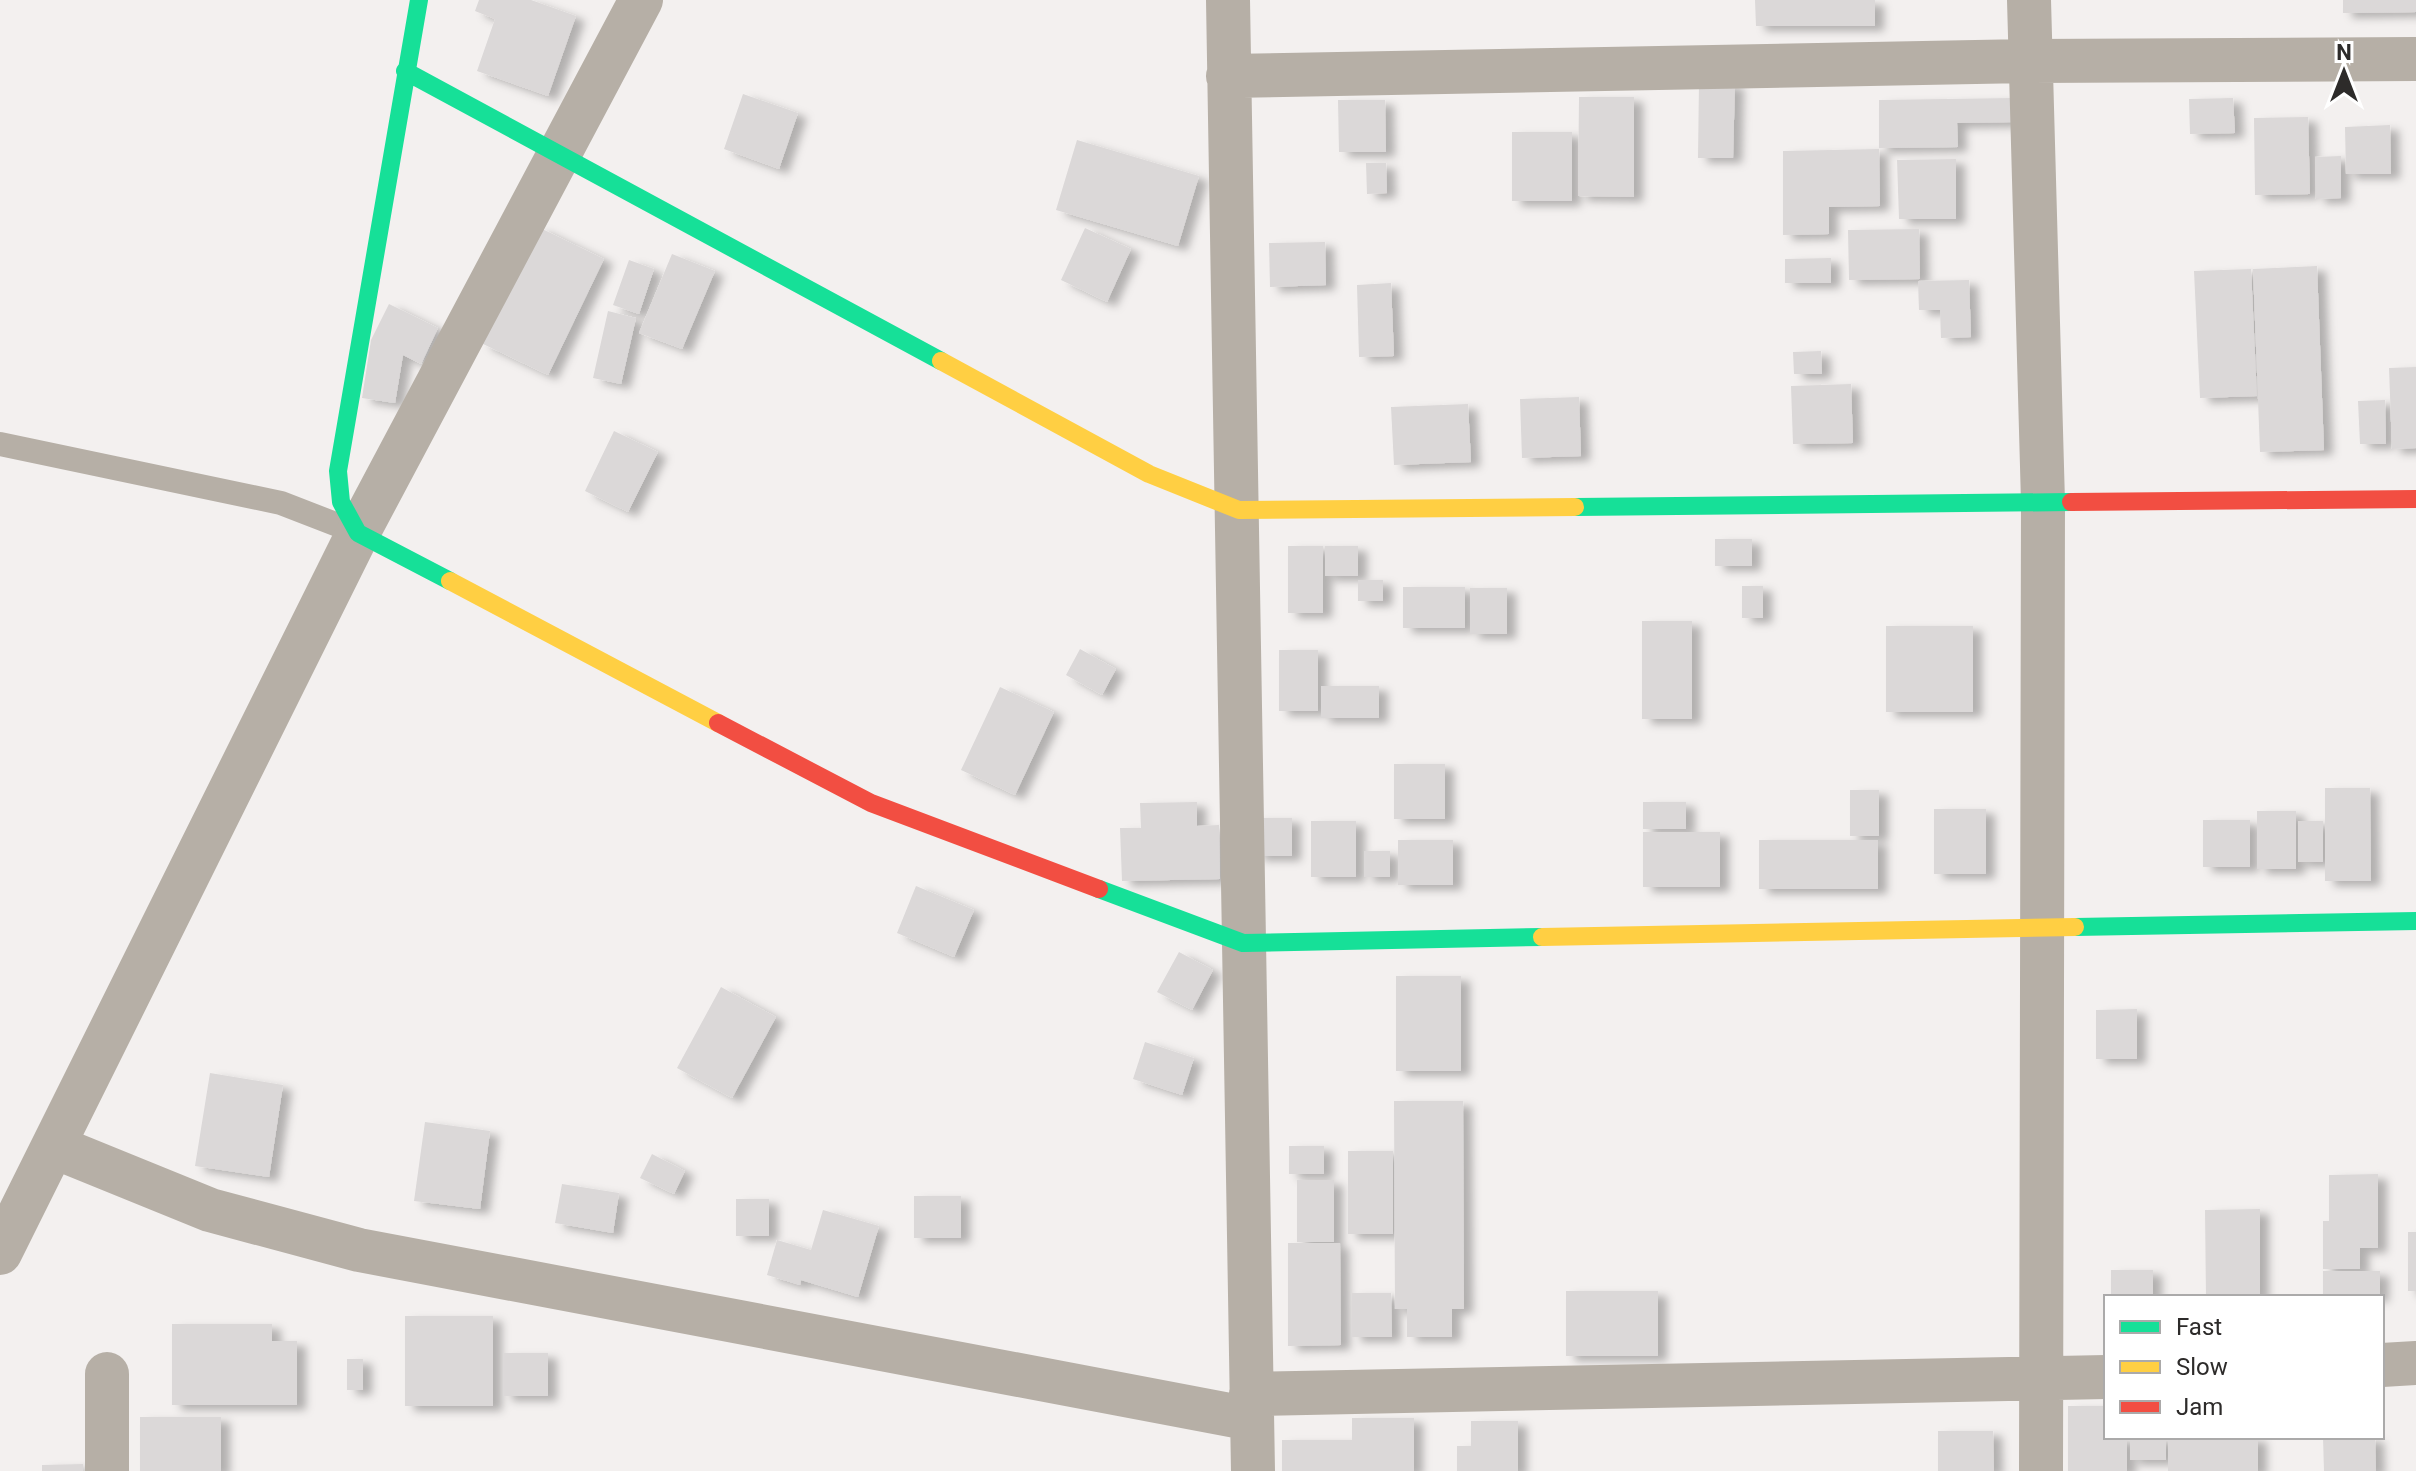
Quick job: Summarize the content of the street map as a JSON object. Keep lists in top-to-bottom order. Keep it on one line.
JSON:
{"legend":["Fast","Slow","Jam"],"north":"top"}
